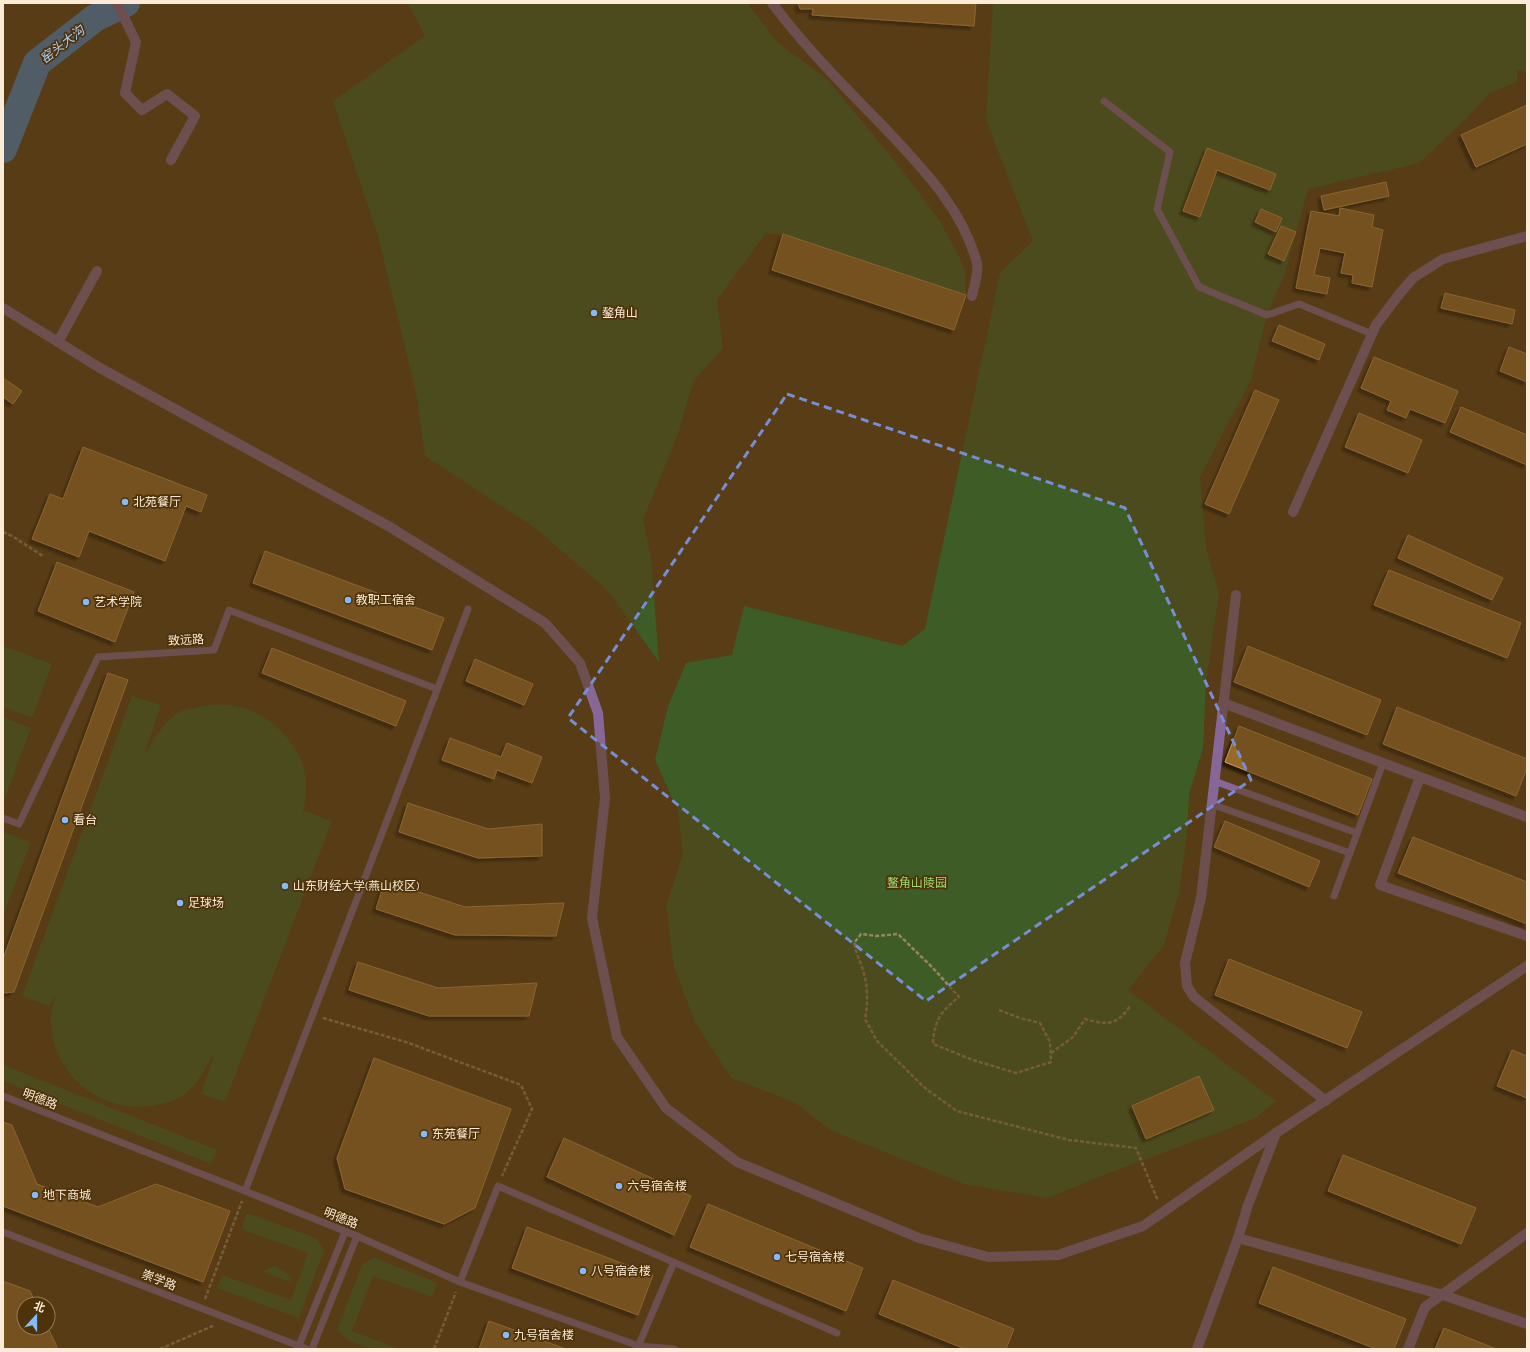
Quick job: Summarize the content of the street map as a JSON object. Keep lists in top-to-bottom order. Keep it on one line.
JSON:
{"streets":{"lane":["致远路","明德路","崇学路"]},"water":["窑头大沟"],"parks":["鳌角山陵园"],"places":["鏊角山","北苑餐厅","教职工宿舍","艺术学院","看台","山东财经大学(燕山校区)","足球场","东苑餐厅","六号宿舍楼","地下商城","七号宿舍楼","八号宿舍楼","九号宿舍楼"],"north":"top"}
